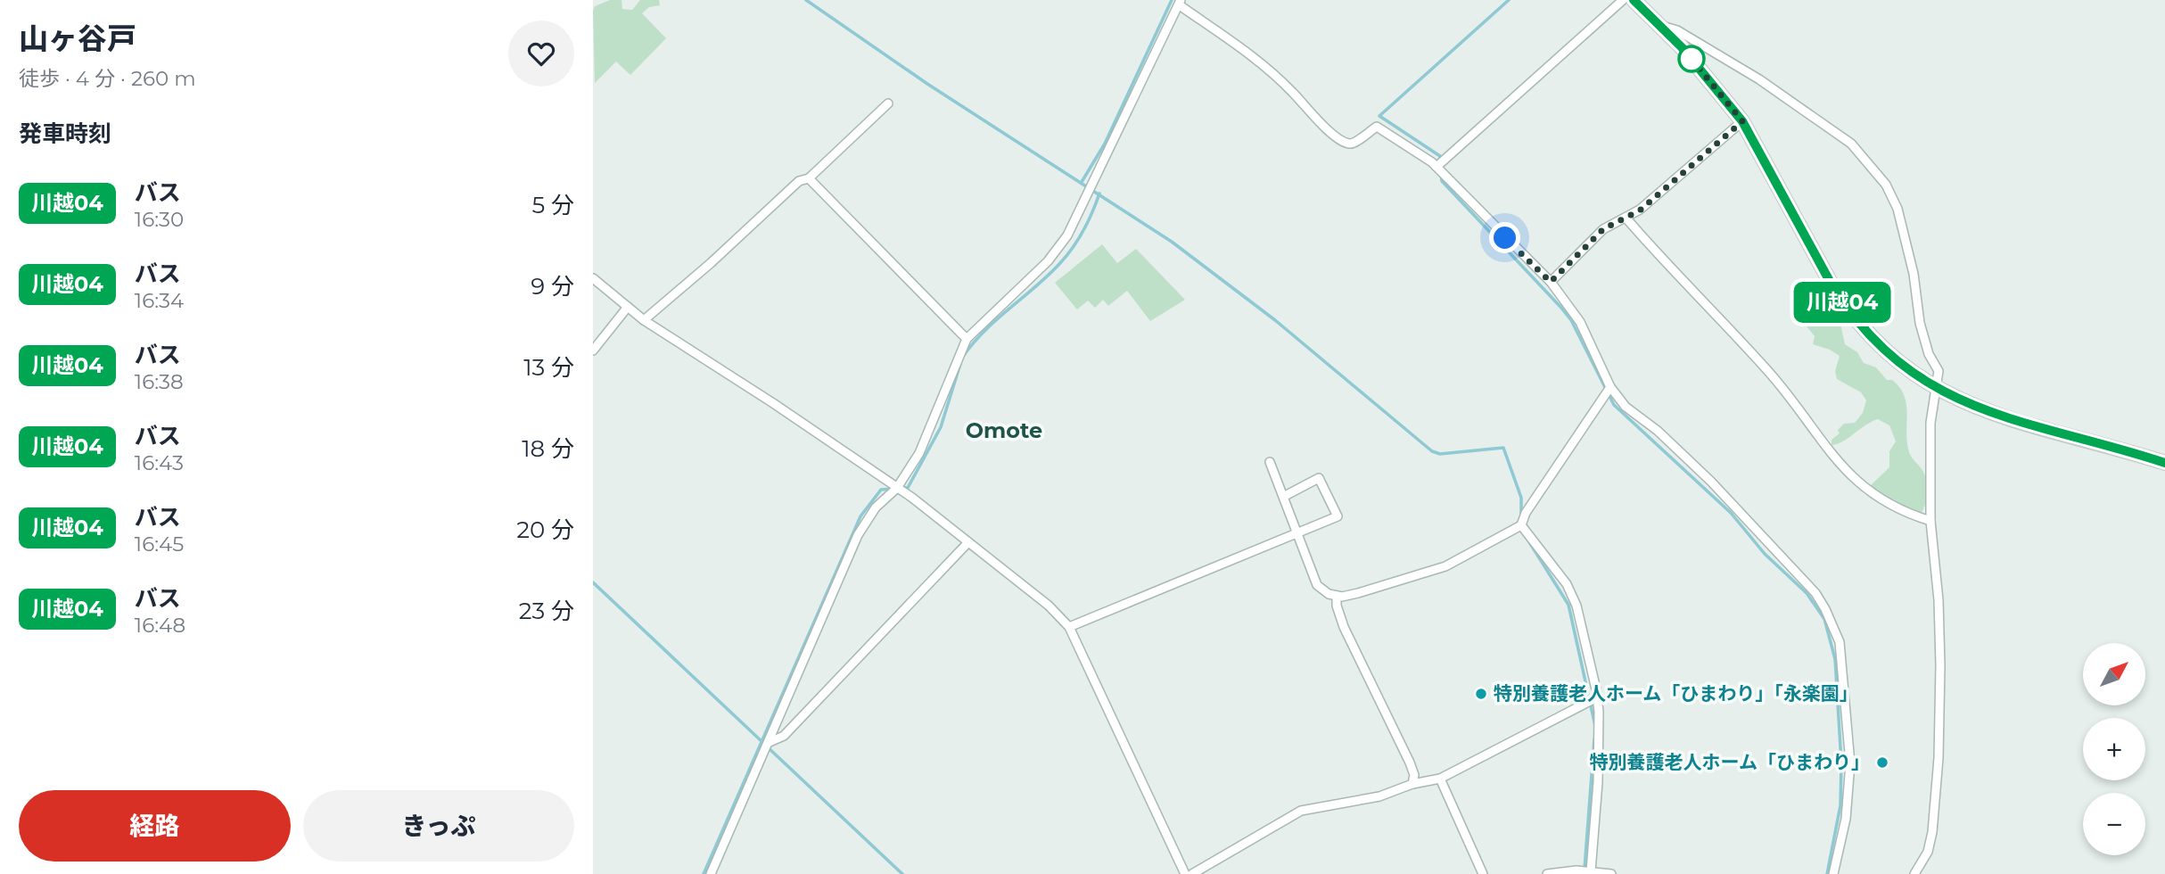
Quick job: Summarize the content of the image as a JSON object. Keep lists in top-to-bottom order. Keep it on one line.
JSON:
{"districts":["Omote"],"places":["特別養護老人ホーム「ひまわり」「永楽園」","特別養護老人ホーム「ひまわり」"],"lines":["bus line 川越04"],"north":"top right","page":{"heading":[["山ヶ谷戸","徒歩 · 4 分 · 260 m"],"発車時刻"],"on_map":"川越04","list":[{"mark":"川越04","name":"バス","note":"16:30","value":"5 分"},{"mark":"川越04","name":"バス","note":"16:34","value":"9 分"},{"mark":"川越04","name":"バス","note":"16:38","value":"13 分"},{"mark":"川越04","name":"バス","note":"16:43","value":"18 分"},{"mark":"川越04","name":"バス","note":"16:45","value":"20 分"},{"mark":"川越04","name":"バス","note":"16:48","value":"23 分"}],"map_buttons":["+","−"],"buttons":["経路","きっぷ"]}}
